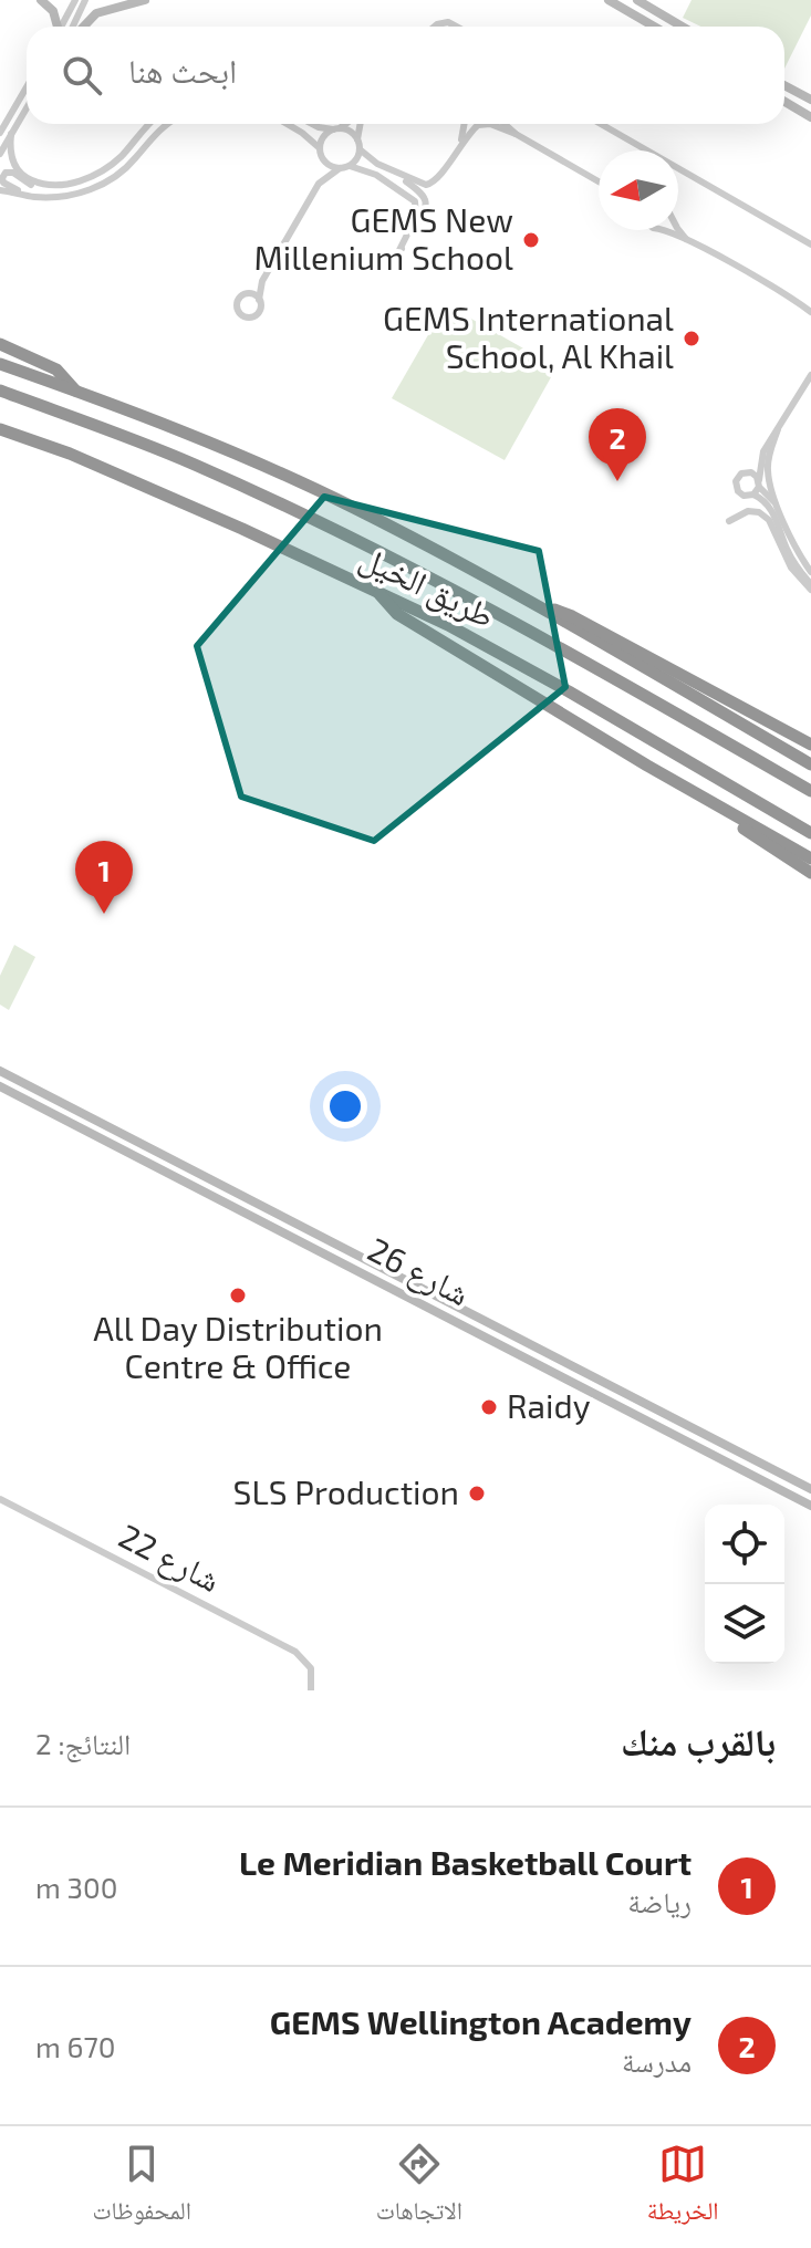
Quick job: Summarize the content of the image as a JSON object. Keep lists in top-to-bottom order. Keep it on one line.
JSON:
{"streets":{"highway":["طريق الخيل"],"street":["شارع 26","شارع 22"]},"places":["GEMS New Millenium School","GEMS International School, Al Khail","All Day Distribution Centre & Office","Raidy","SLS Production"],"north":"left","page":{"search":"ابحث هنا","pins":["2","1"],"heading":["بالقرب منك","النتائج: 2"],"list":[{"mark":"1","name":"Le Meridian Basketball Court","note":"رياضة","value":"300 m"},{"mark":"2","name":"GEMS Wellington Academy","note":"مدرسة","value":"670 m"}],"nav":["الخريطة","الاتجاهات","المحفوظات"]}}
